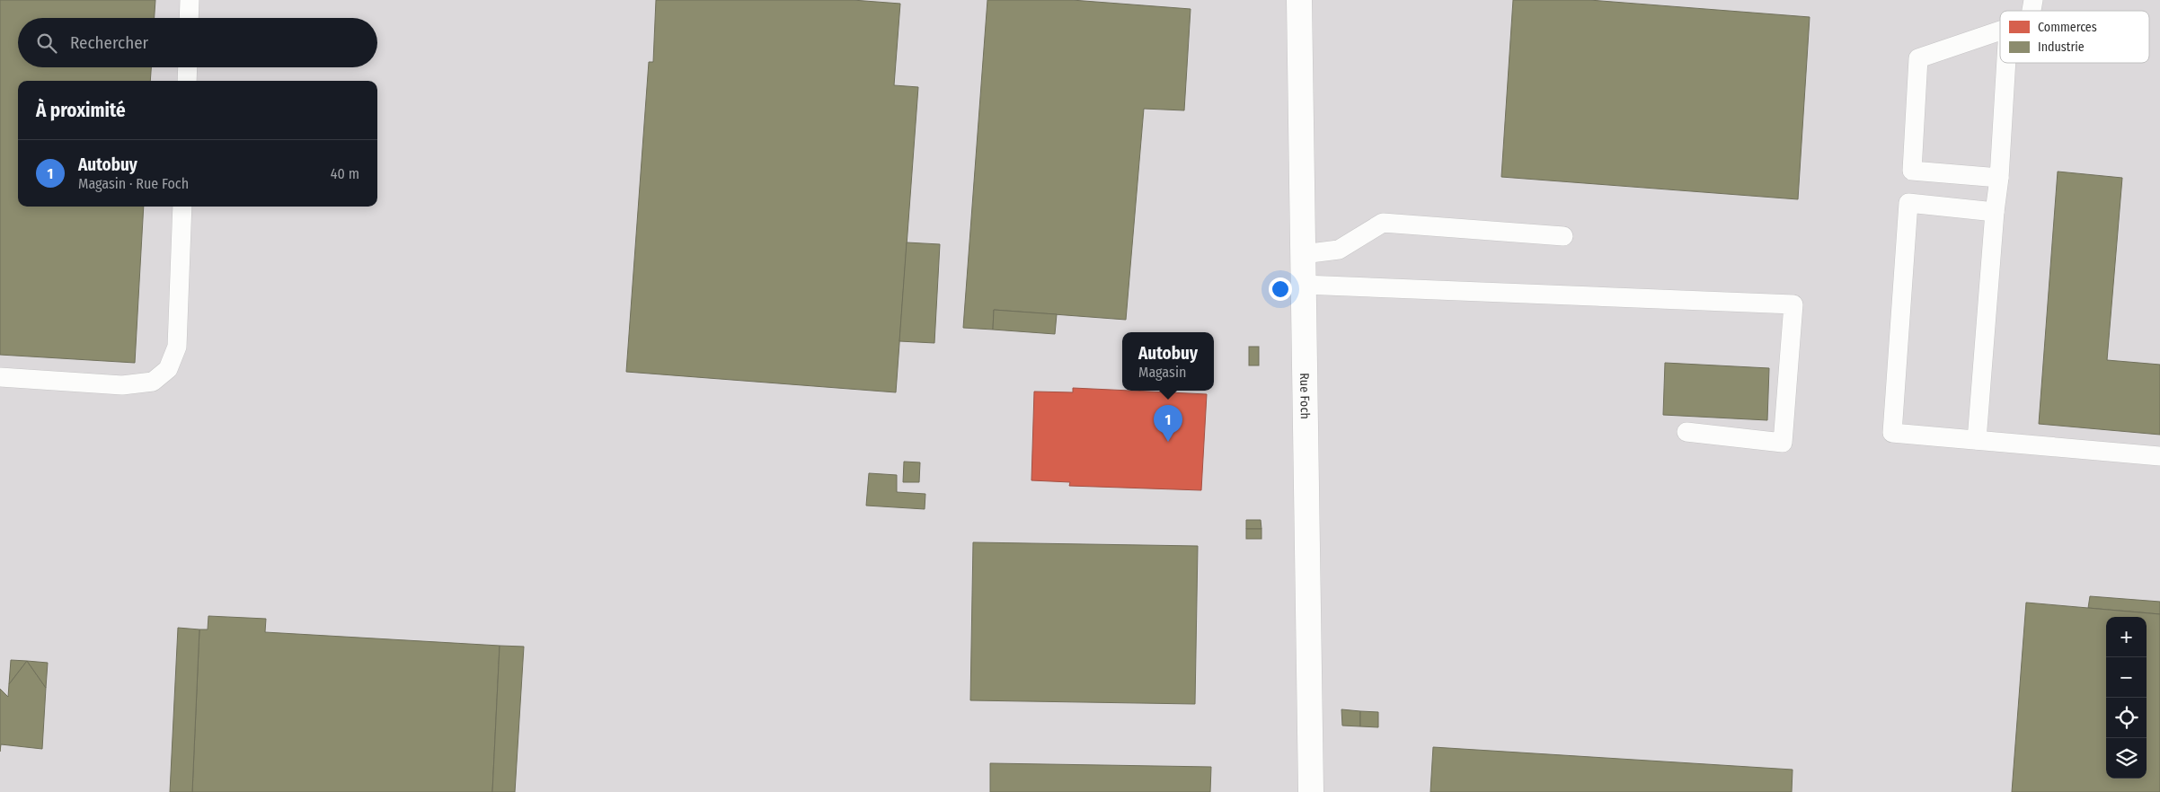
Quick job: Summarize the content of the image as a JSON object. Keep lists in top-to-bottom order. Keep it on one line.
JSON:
{"streets":{"street":["Rue Foch"]},"legend":["Commerces","Industrie"],"page":{"search":"Rechercher","heading":"À proximité","list":[{"mark":"1","name":"Autobuy","note":"Magasin · Rue Foch","value":"40 m"}],"popup":["Autobuy","Magasin"],"pins":"1","map_buttons":["+","−"]}}
